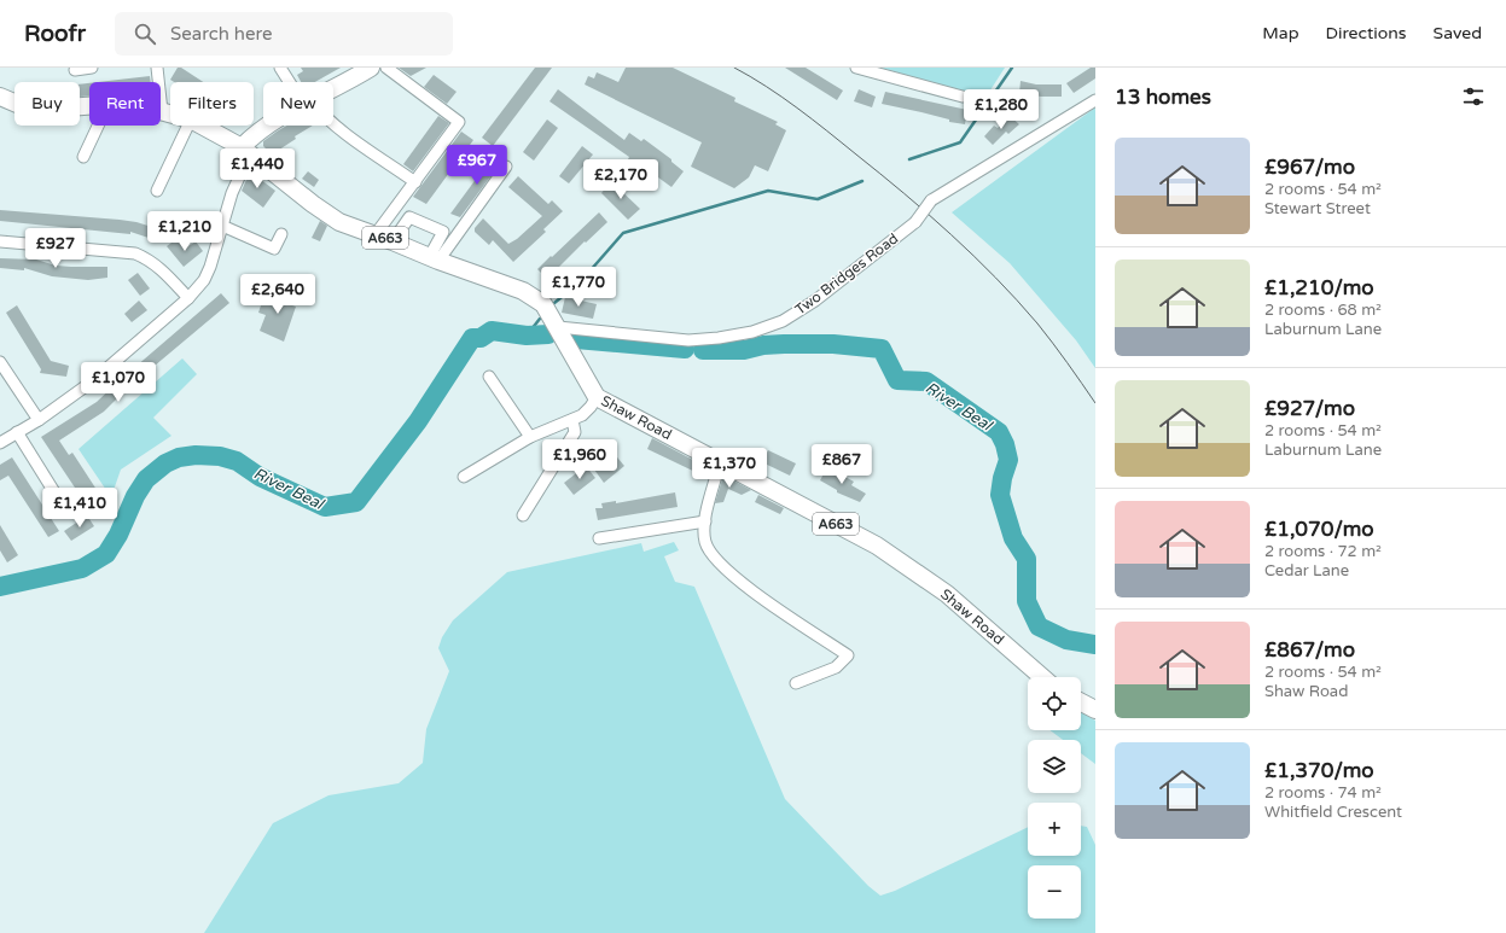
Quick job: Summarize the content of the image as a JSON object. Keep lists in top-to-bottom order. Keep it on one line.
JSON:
{"streets":{"main road":["A663","Shaw Road"],"street":["Two Bridges Road"]},"crossings":[["Two Bridges Road","Shaw Road"]],"water":["River Beal"],"page":{"header":"Roofr","search":"Search here","nav":["Map","Directions","Saved"],"heading":"13 homes","chip":["Buy","Rent","Filters","New"],"price":["£1,280","£967","£1,440","£2,170","£1,210","£927","£1,770","£2,640","£1,070","£1,960","£867","£1,370","£1,410"],"list":[{"name":"£967/mo","note":"2 rooms · 54 m² · Stewart Street"},{"name":"£1,210/mo","note":"2 rooms · 68 m² · Laburnum Lane"},{"name":"£927/mo","note":"2 rooms · 54 m² · Laburnum Lane"},{"name":"£1,070/mo","note":"2 rooms · 72 m² · Cedar Lane"},{"name":"£867/mo","note":"2 rooms · 54 m² · Shaw Road"},{"name":"£1,370/mo","note":"2 rooms · 74 m² · Whitfield Crescent"}],"map_buttons":["+","−"]}}
